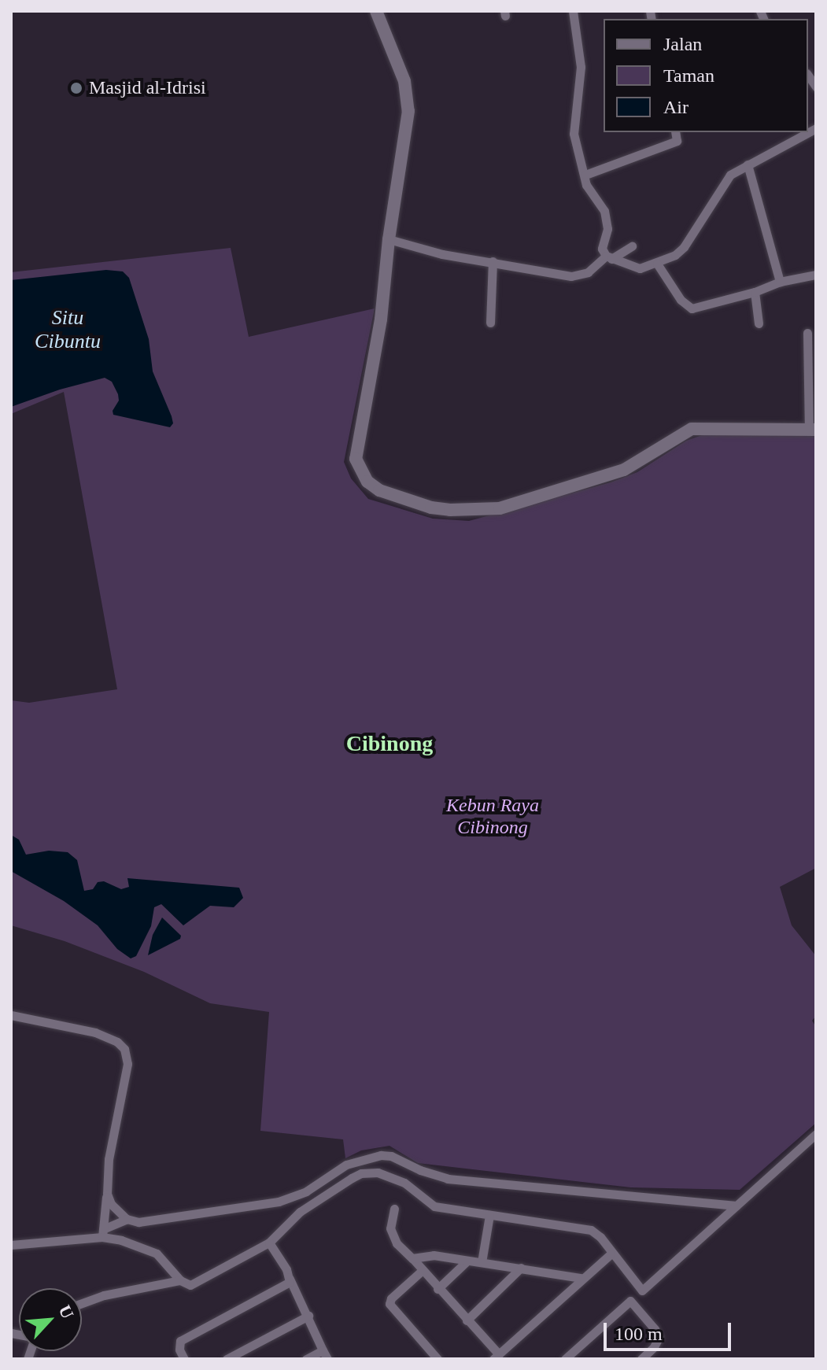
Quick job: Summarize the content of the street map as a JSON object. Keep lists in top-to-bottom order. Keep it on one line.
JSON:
{"districts":["Cibinong"],"water":["Situ Cibuntu"],"parks":["Kebun Raya Cibinong"],"places":["Masjid al-Idrisi"],"legend":["Jalan","Taman","Air"],"scale_bar":"100 m","north":"top right"}
